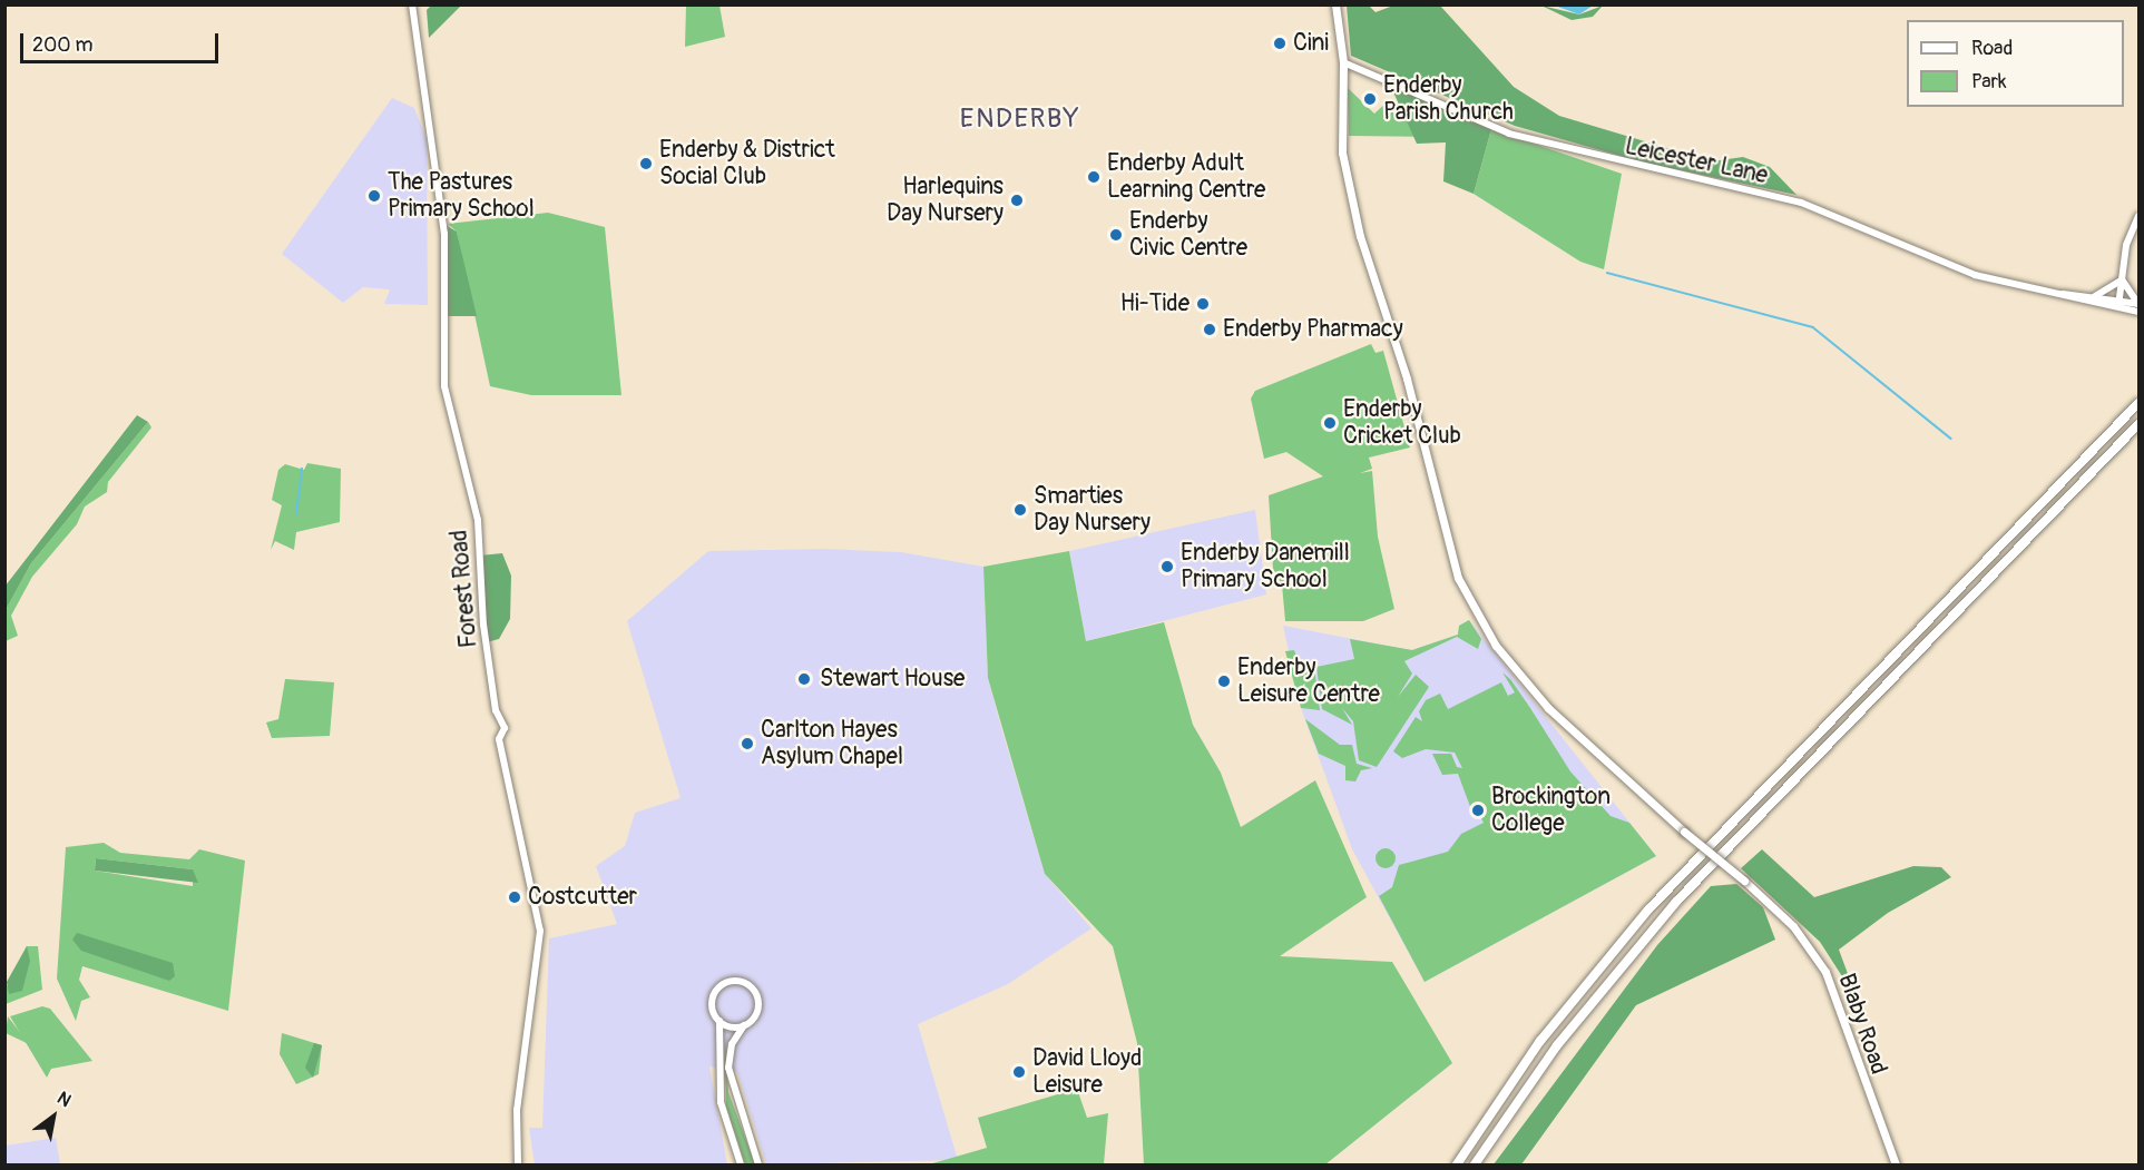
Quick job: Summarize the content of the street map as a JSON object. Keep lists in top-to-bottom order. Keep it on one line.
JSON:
{"streets":{"main road":["Blaby Road"],"street":["Leicester Lane","Forest Road"]},"crossings":[["Leicester Lane","Blaby Road"]],"districts":["ENDERBY"],"places":["Cini","Enderby Parish Church","Enderby & District Social Club","Enderby Adult Learning Centre","The Pastures Primary School","Harlequins Day Nursery","Enderby Civic Centre","Hi-Tide","Enderby Pharmacy","Enderby Cricket Club","Smarties Day Nursery","Enderby Danemill Primary School","Stewart House","Enderby Leisure Centre","Carlton Hayes Asylum Chapel","Brockington College","Costcutter","David Lloyd Leisure"],"legend":["Road","Park"],"scale_bar":"200 m","north":"top right"}
